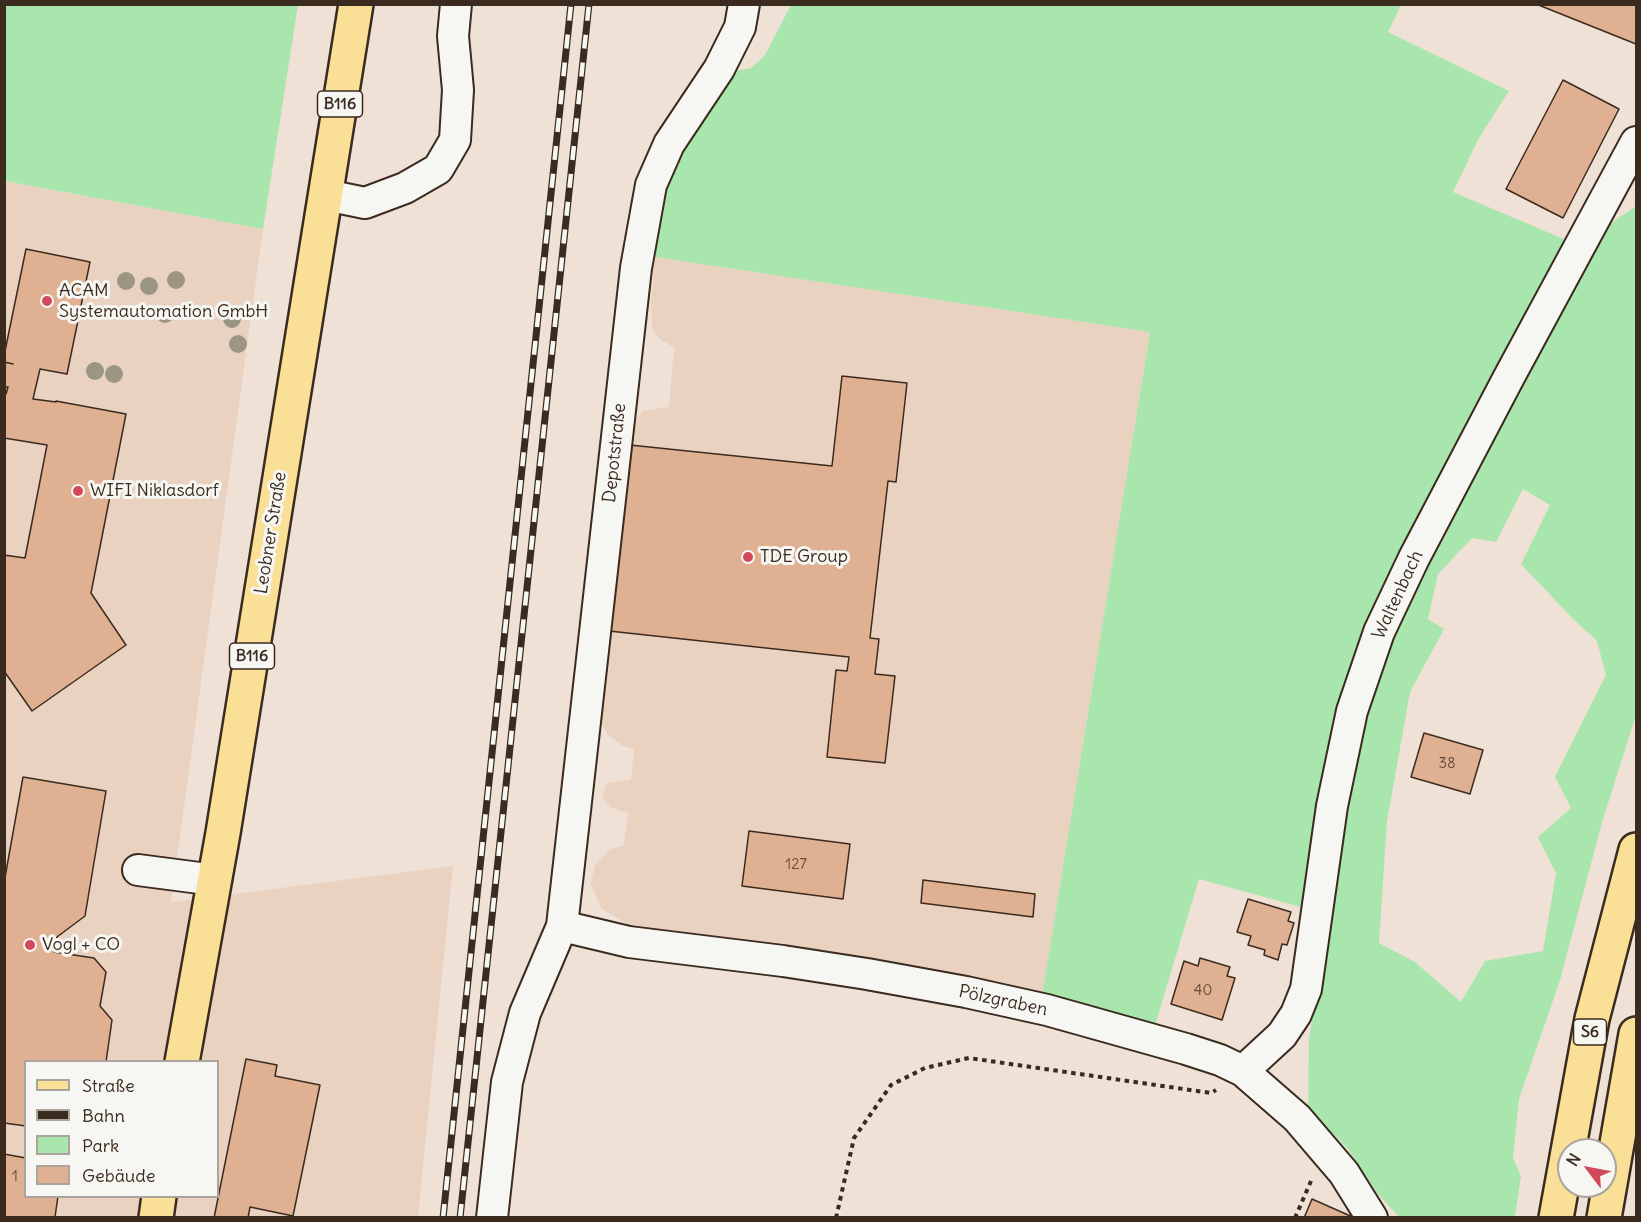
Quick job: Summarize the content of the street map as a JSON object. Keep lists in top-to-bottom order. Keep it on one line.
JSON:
{"streets":{"main road":["B116","Leobner Straße","S6"],"street":["Depotstraße","Waltenbach","Pölzgraben"]},"crossings":[["Depotstraße","Pölzgraben"],["Waltenbach","Pölzgraben"]],"places":["ACAM Systemautomation GmbH","WIFI Niklasdorf","TDE Group","Vogl + CO"],"house_numbers":["38","127","40","1"],"legend":["Straße","Bahn","Park","Gebäude"],"north":"top left"}
